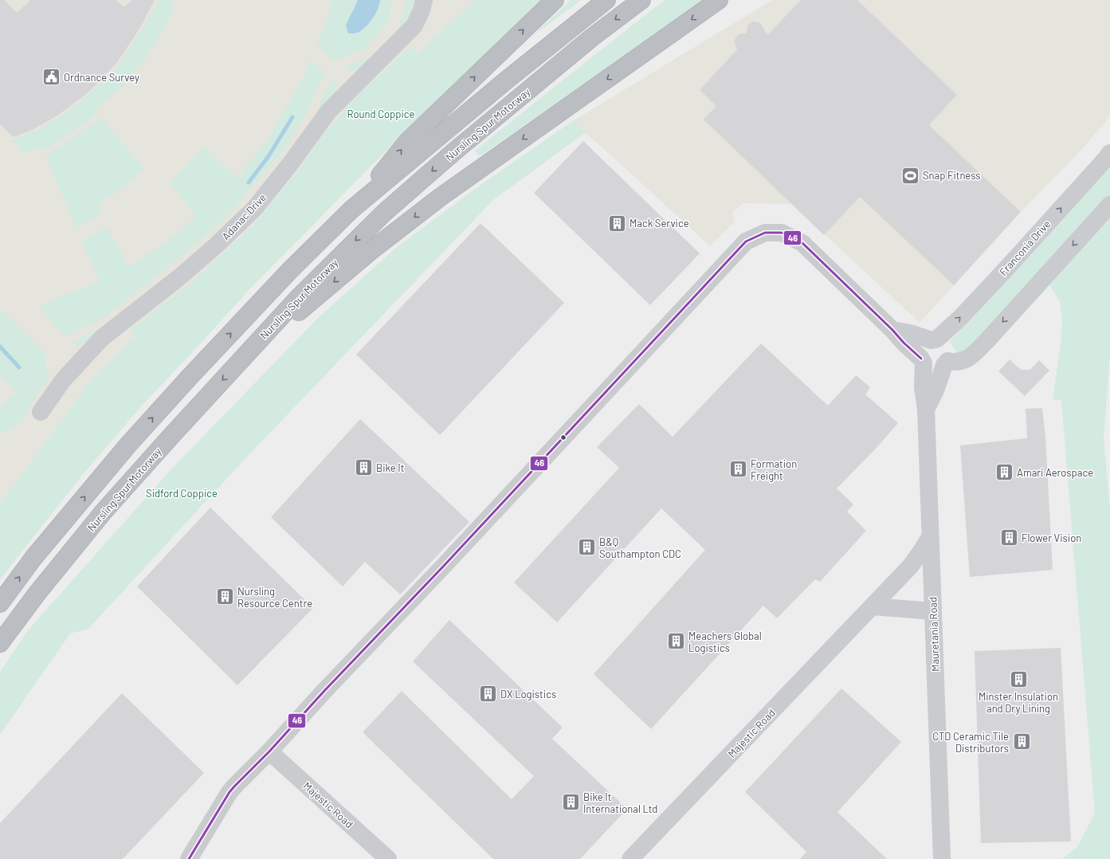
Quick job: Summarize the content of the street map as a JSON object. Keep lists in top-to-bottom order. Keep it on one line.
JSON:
{"streets":{"highway":["Nursling Spur Motorway"],"street":["Adanac Drive","Franconia Drive","Mauretania Road","Majestic Road"]},"crossings":[["Franconia Drive","Mauretania Road"],["Mauretania Road","Majestic Road"]],"parks":["Round Coppice","Sidford Coppice"],"places":{"public building":["Ordnance Survey"],"sports":["Snap Fitness"],"building":["Mack Service","Bike It","Formation Freight","Amari Aerospace","Flower Vision","B&Q Southampton CDC","Nursling Resource Centre","Meachers Global Logistics","Minster Insulation and Dry Lining","DX Logistics","CTD Ceramic Tile Distributors","Bike It International Ltd"]},"lines":["transit line 46"]}
